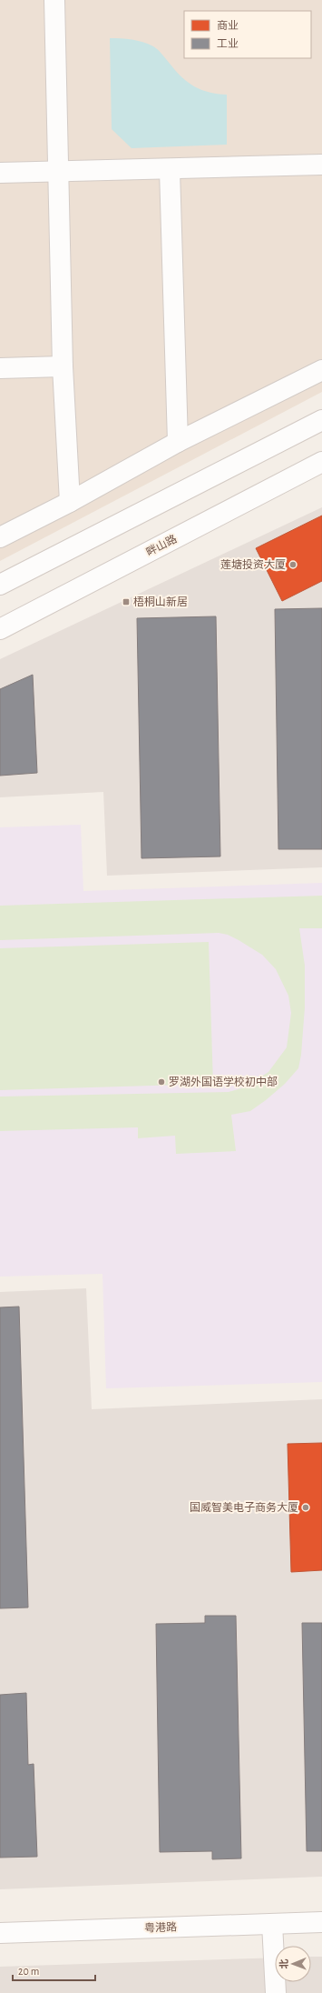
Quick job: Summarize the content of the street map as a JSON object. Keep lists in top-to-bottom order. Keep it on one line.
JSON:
{"streets":{"street":["畔山路","粤港路"]},"places":{"other":["莲塘投资大厦","罗湖外国语学校初中部","国威智美电子商务大厦"],"transit":["梧桐山新居"]},"legend":["商业","工业"],"scale_bar":"20 m","north":"left"}
